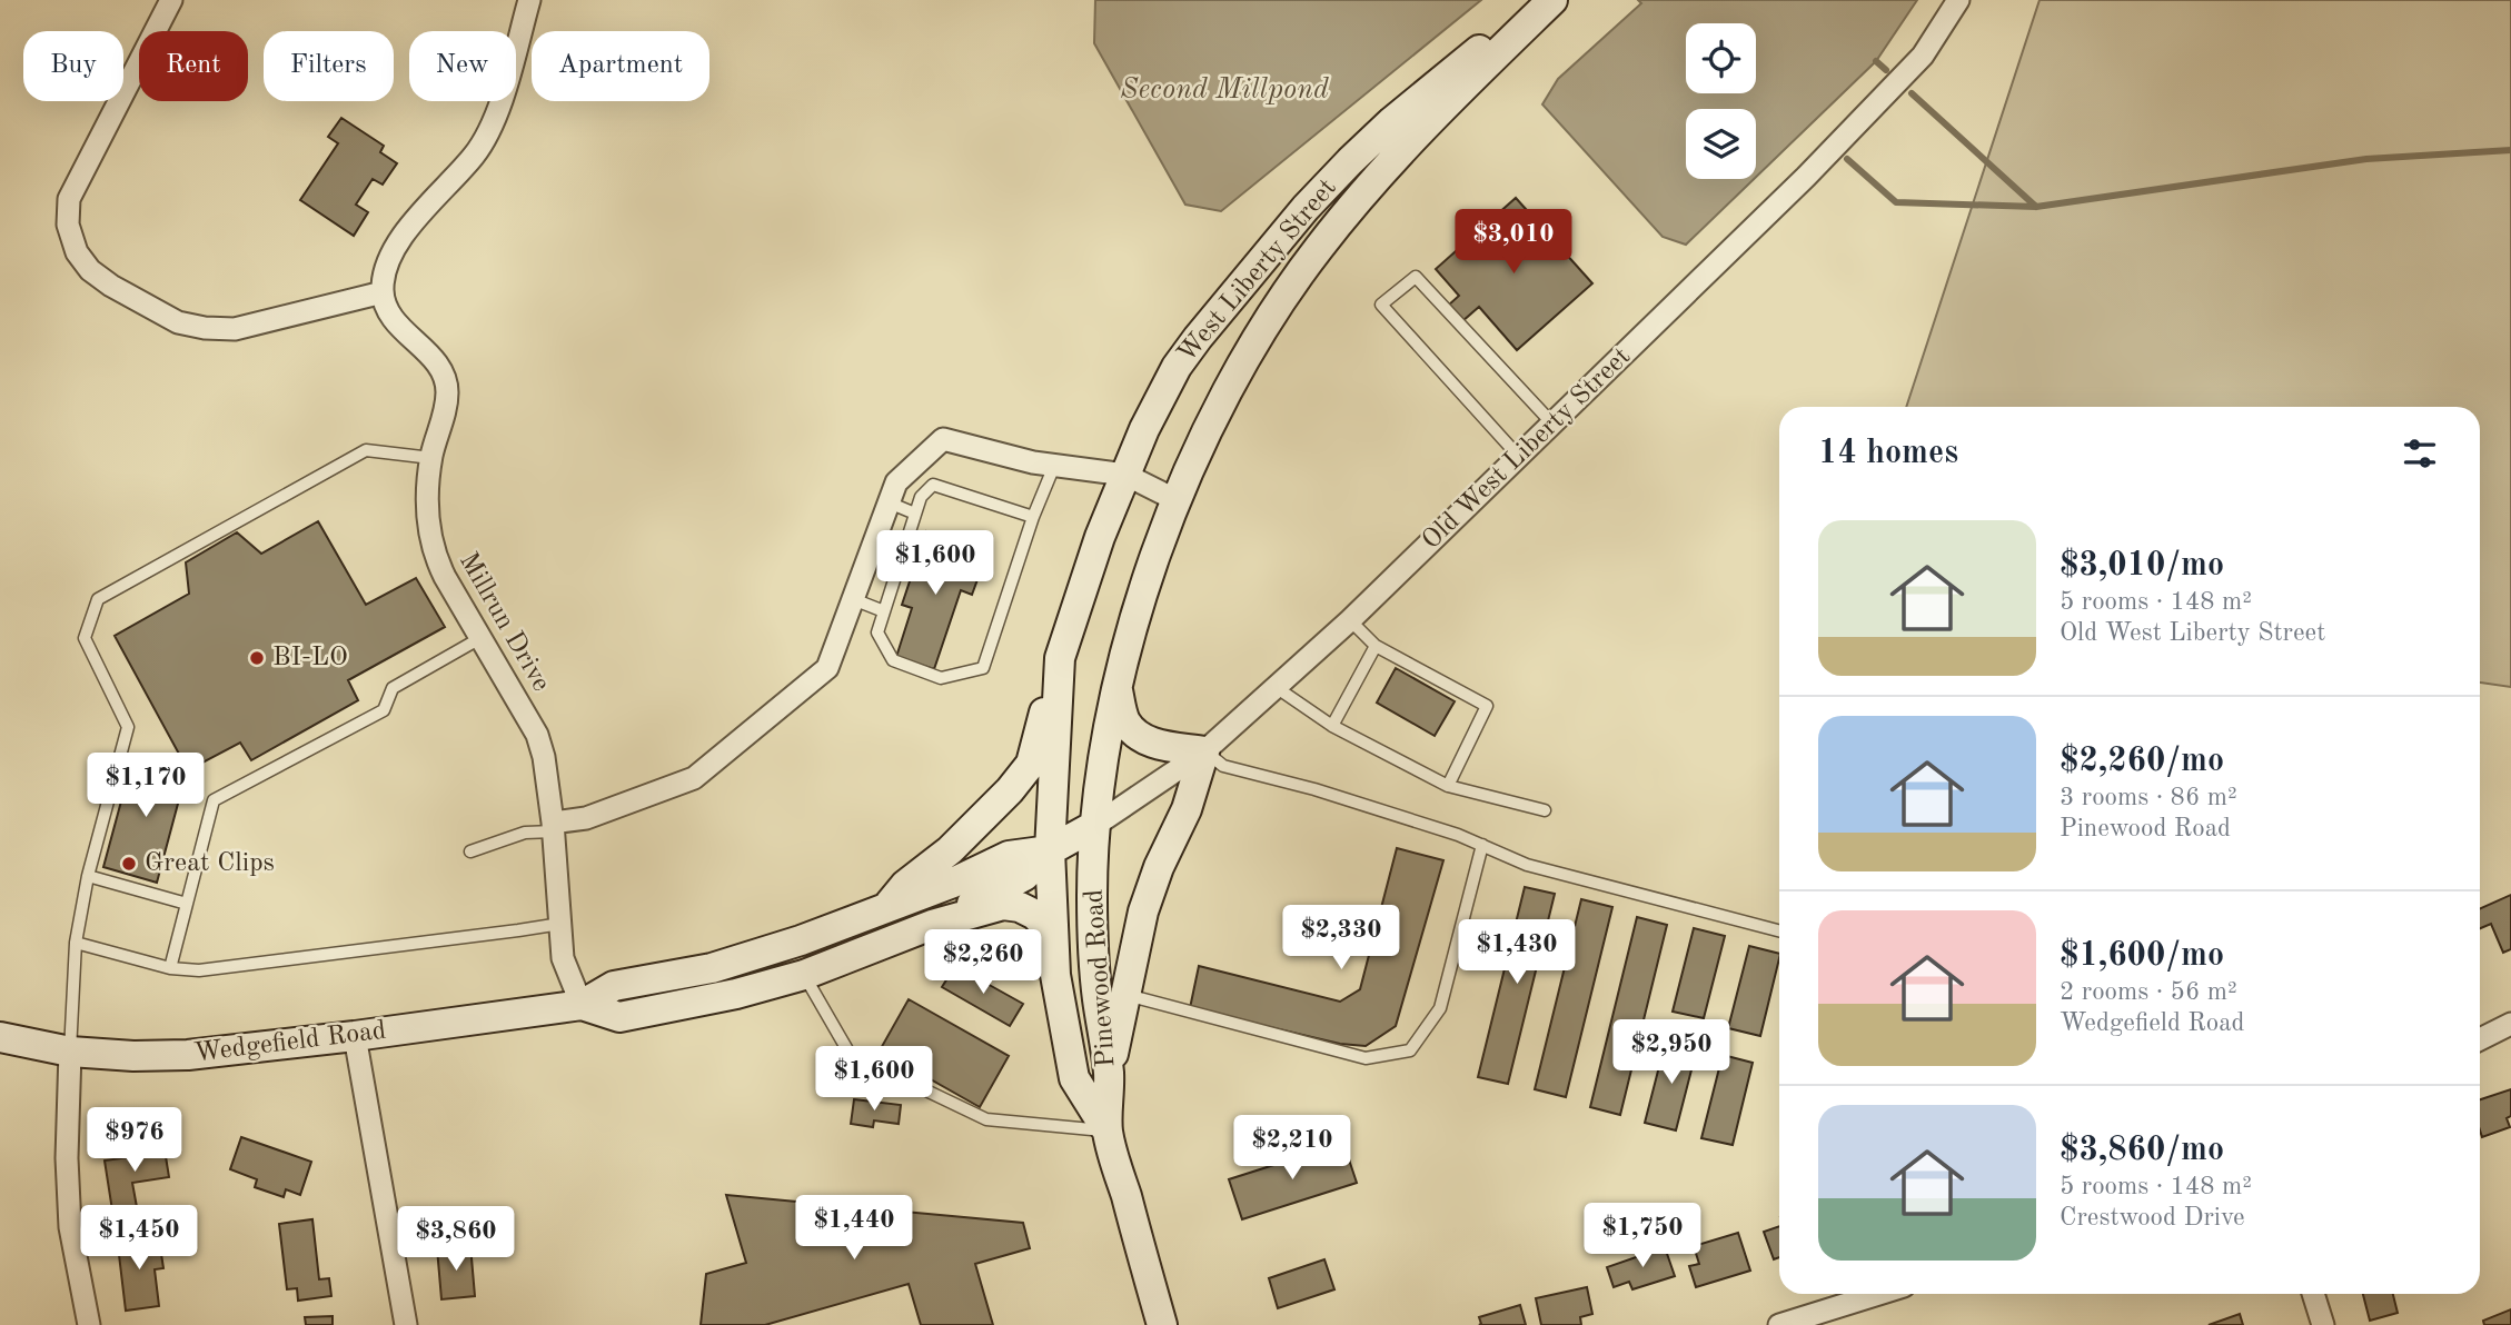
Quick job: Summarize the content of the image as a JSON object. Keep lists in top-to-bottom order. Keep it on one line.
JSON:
{"streets":{"main road":["West Liberty Street","Old West Liberty Street","Pinewood Road","Wedgefield Road"],"street":["Millrun Drive"]},"crossings":[["West Liberty Street","Old West Liberty Street"],["West Liberty Street","Pinewood Road"],["West Liberty Street","Wedgefield Road"],["Old West Liberty Street","Pinewood Road"],["Old West Liberty Street","Wedgefield Road"],["Millrun Drive","Wedgefield Road"],["Pinewood Road","Wedgefield Road"]],"water":["Second Millpond"],"places":["BI-LO","Great Clips"],"page":{"chip":["Buy","Rent","Filters","New","Apartment"],"price":["$3,010","$1,600","$1,170","$2,330","$1,430","$2,260","$2,950","$1,600","$976","$2,210","$1,440","$1,750","$1,450","$3,860"],"heading":"14 homes","list":[{"name":"$3,010/mo","note":"5 rooms · 148 m² · Old West Liberty Street"},{"name":"$2,260/mo","note":"3 rooms · 86 m² · Pinewood Road"},{"name":"$1,600/mo","note":"2 rooms · 56 m² · Wedgefield Road"},{"name":"$3,860/mo","note":"5 rooms · 148 m² · Crestwood Drive"}]}}
